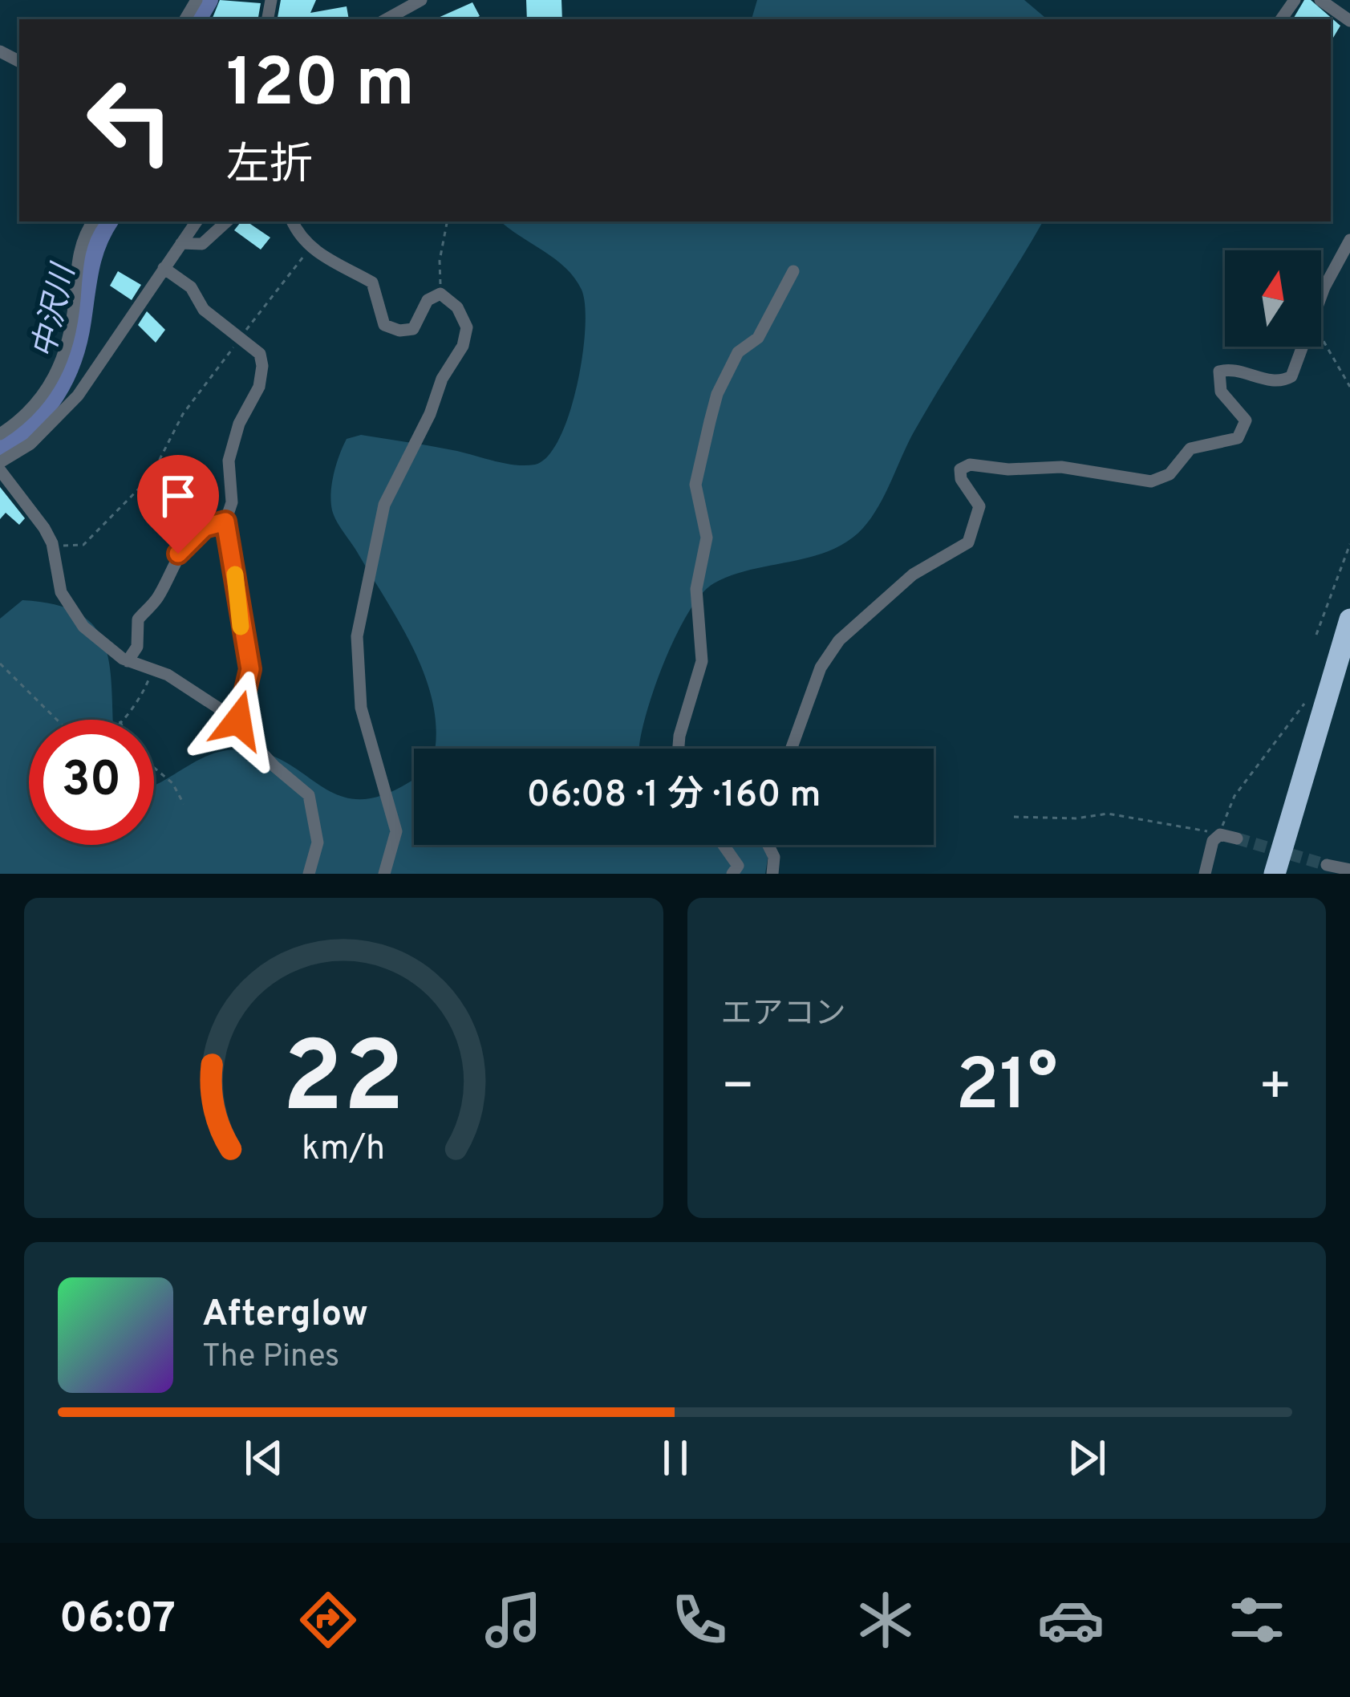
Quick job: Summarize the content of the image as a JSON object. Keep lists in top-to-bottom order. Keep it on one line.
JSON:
{"water":["中沢川"],"north":"top","page":{"turn":["120 m","左折"],"limit":"30","trip":"06:08 · 1 分 · 160 m","tile":"エアコン","heat":["−","21°","+"],"song":["Afterglow","The Pines"],"tabs":"06:07","gauge":["22","km/h"]}}
